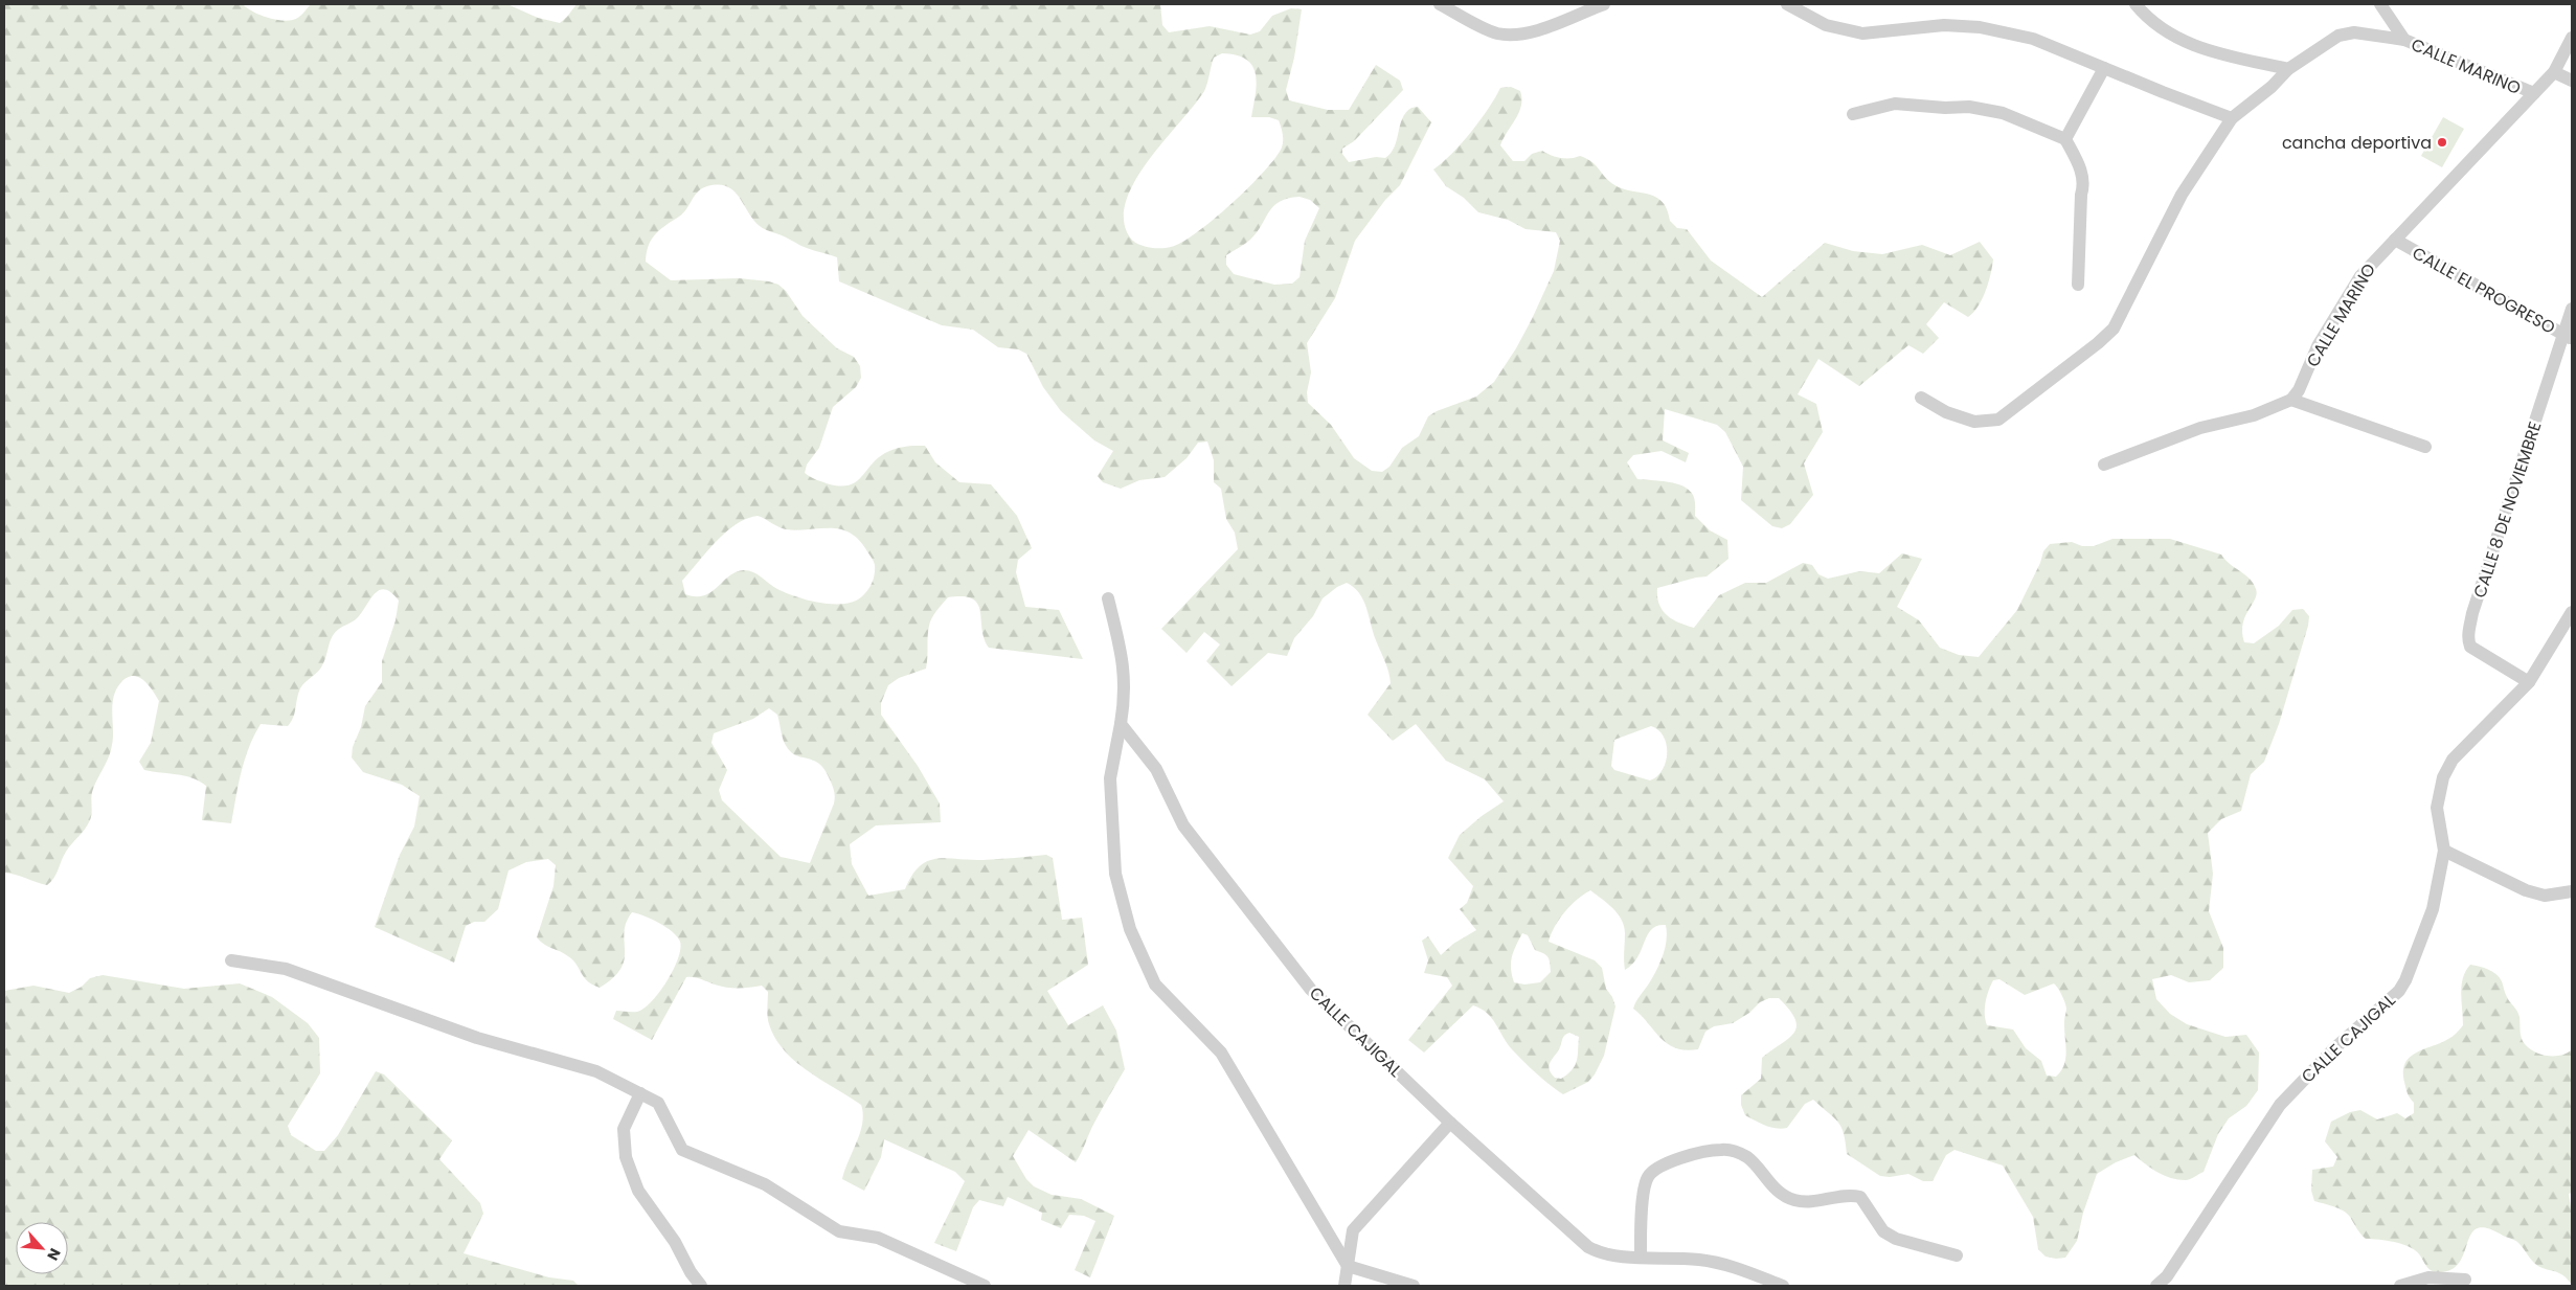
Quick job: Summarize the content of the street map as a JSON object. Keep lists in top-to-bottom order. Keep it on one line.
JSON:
{"streets":{"street":["CALLE MARINO","CALLE EL PROGRESO","CALLE 8 DE NOVIEMBRE","CALLE CAJIGAL"]},"crossings":[["CALLE MARINO","CALLE EL PROGRESO"],["CALLE EL PROGRESO","CALLE 8 DE NOVIEMBRE"],["CALLE 8 DE NOVIEMBRE","CALLE CAJIGAL"]],"places":["cancha deportiva"],"north":"bottom right"}
